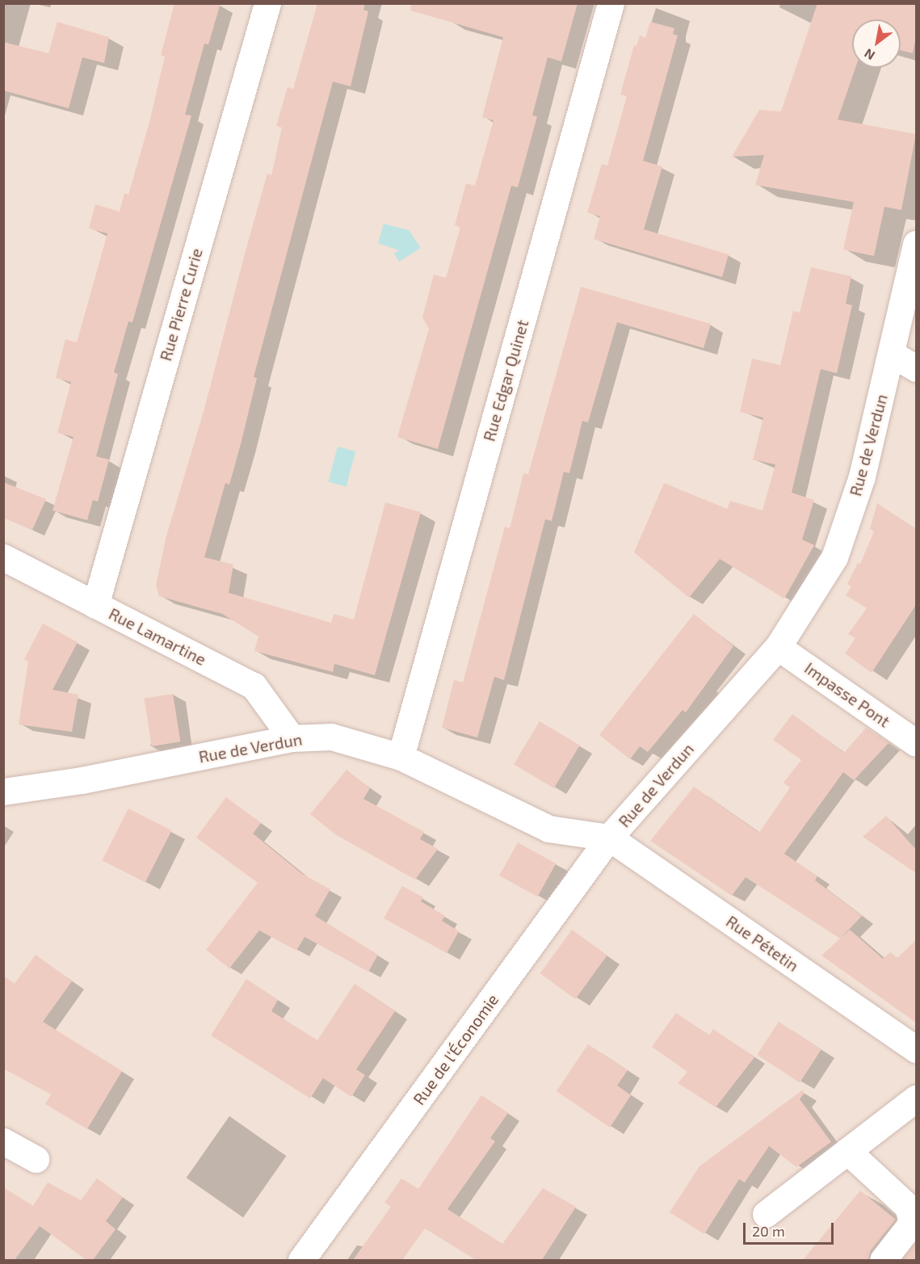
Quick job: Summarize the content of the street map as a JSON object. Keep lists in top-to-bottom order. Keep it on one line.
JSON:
{"streets":{"street":["Rue Pierre Curie","Rue Edgar Quinet","Rue de Verdun","Rue Lamartine","Impasse Pont","Rue Pétetin","Rue de l'Économie"]},"crossings":[["Rue Pierre Curie","Rue Lamartine"],["Rue Edgar Quinet","Rue de Verdun"],["Rue de Verdun","Rue Lamartine"],["Rue de Verdun","Impasse Pont"],["Rue de Verdun","Rue Pétetin"],["Rue de Verdun","Rue de l'Économie"],["Rue Pétetin","Rue de l'Économie"]],"scale_bar":"20 m","north":"bottom left"}
